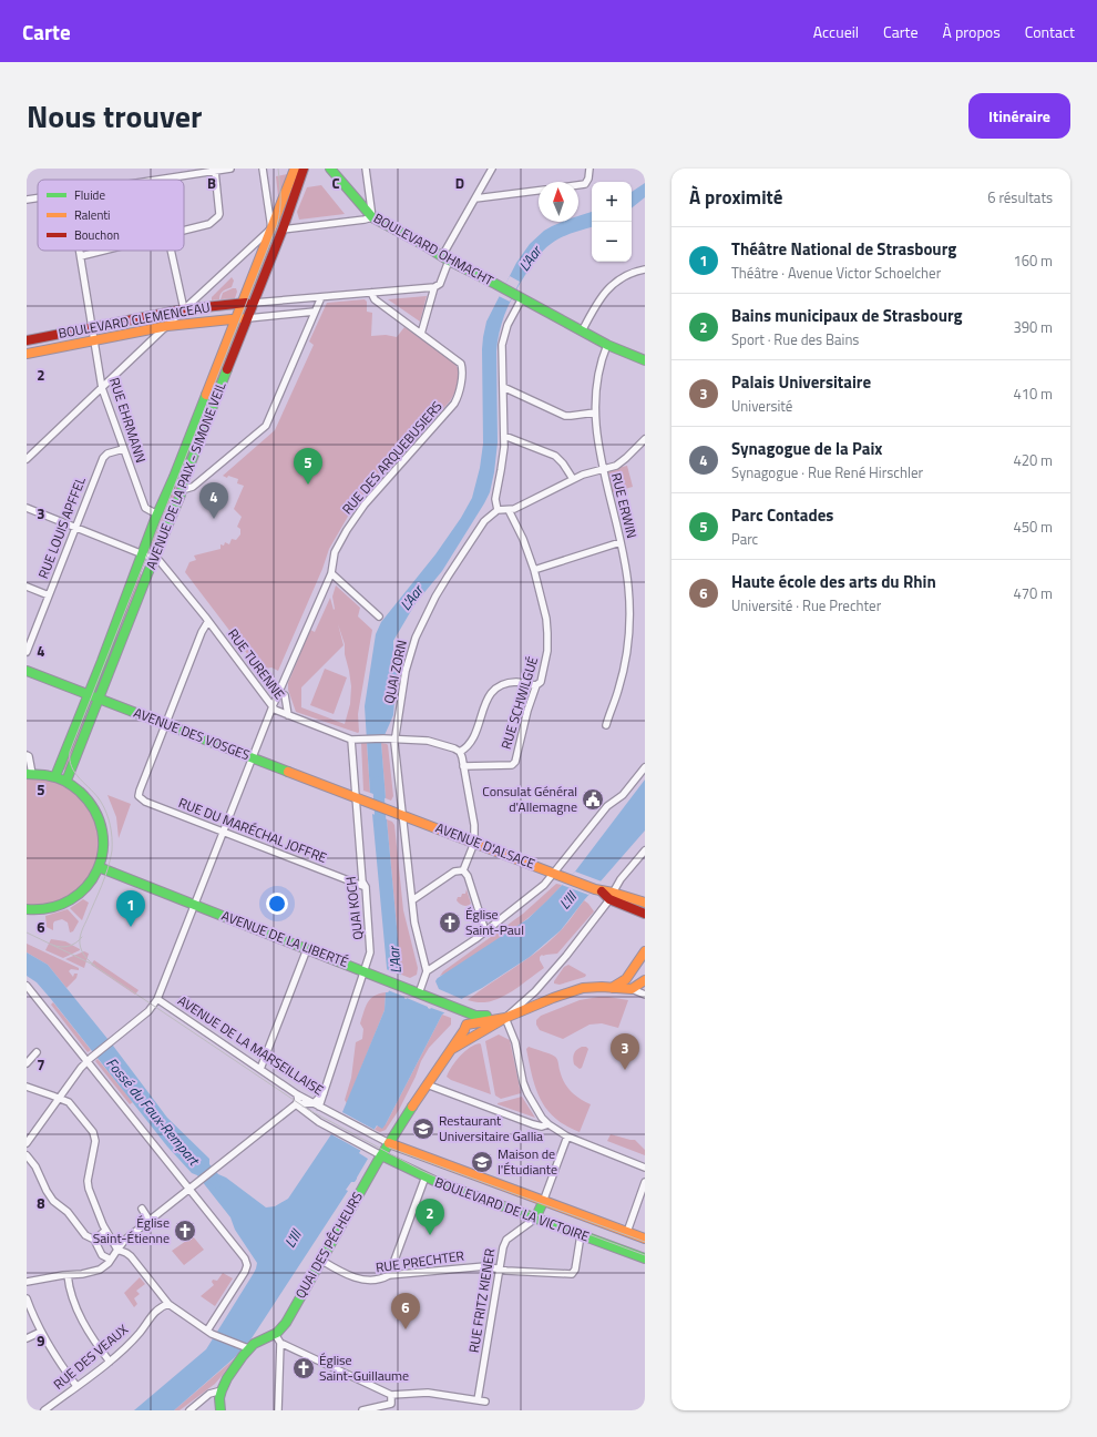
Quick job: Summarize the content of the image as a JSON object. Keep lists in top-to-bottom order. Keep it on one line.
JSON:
{"streets":{"street":["BOULEVARD OHMACHT","BOULEVARD CLEMENCEAU","RUE EHRMANN","RUE DES ARQUEBUSIERS","AVENUE DE LA PAIX - SIMONE VEIL","RUE ERWIN","RUE LOUIS APFFEL","RUE TURENNE","QUAI ZORN","RUE SCHWILGUÉ","AVENUE DES VOSGES","RUE DU MARÉCHAL JOFFRE","AVENUE D'ALSACE","QUAI KOCH","AVENUE DE LA LIBERTÉ","AVENUE DE LA MARSEILLAISE","BOULEVARD DE LA VICTOIRE","QUAI DES PÊCHEURS","RUE PRECHTER","RUE FRITZ KIENER","RUE DES VEAUX"]},"crossings":[["BOULEVARD OHMACHT","RUE ERWIN"],["BOULEVARD CLEMENCEAU","RUE EHRMANN"],["BOULEVARD CLEMENCEAU","AVENUE DE LA PAIX - SIMONE VEIL"],["RUE EHRMANN","AVENUE DE LA PAIX - SIMONE VEIL"],["RUE EHRMANN","RUE LOUIS APFFEL"],["RUE DES ARQUEBUSIERS","RUE TURENNE"],["RUE DES ARQUEBUSIERS","AVENUE DES VOSGES"],["RUE DES ARQUEBUSIERS","RUE DU MARÉCHAL JOFFRE"],["RUE DES ARQUEBUSIERS","AVENUE DE LA LIBERTÉ"],["RUE DES ARQUEBUSIERS","AVENUE DE LA MARSEILLAISE"],["AVENUE DE LA PAIX - SIMONE VEIL","RUE TURENNE"],["AVENUE DE LA PAIX - SIMONE VEIL","AVENUE DES VOSGES"],["RUE TURENNE","QUAI ZORN"],["RUE TURENNE","QUAI KOCH"],["QUAI ZORN","AVENUE D'ALSACE"],["AVENUE DES VOSGES","RUE DU MARÉCHAL JOFFRE"],["AVENUE DES VOSGES","AVENUE D'ALSACE"],["AVENUE DES VOSGES","QUAI KOCH"],["RUE DU MARÉCHAL JOFFRE","QUAI KOCH"],["QUAI KOCH","AVENUE DE LA LIBERTÉ"],["QUAI KOCH","AVENUE DE LA MARSEILLAISE"],["AVENUE DE LA MARSEILLAISE","BOULEVARD DE LA VICTOIRE"],["AVENUE DE LA MARSEILLAISE","QUAI DES PÊCHEURS"],["BOULEVARD DE LA VICTOIRE","QUAI DES PÊCHEURS"],["BOULEVARD DE LA VICTOIRE","RUE PRECHTER"],["BOULEVARD DE LA VICTOIRE","RUE FRITZ KIENER"],["QUAI DES PÊCHEURS","RUE PRECHTER"],["RUE PRECHTER","RUE FRITZ KIENER"]],"water":["L'Aar","L'Ill","Fossé du Faux-Rempart"],"places":{"public building":["Consulat Général d'Allemagne"],"church":["Église Saint-Paul","Église Saint-Étienne","Église Saint-Guillaume"],"school or university":["Restaurant Universitaire Gallia","Maison de l'Étudiante"]},"legend":["Fluide","Ralenti","Bouchon"],"north":"top","page":{"header":"Carte","nav":["Accueil","Carte","À propos","Contact"],"title":"Nous trouver","buttons":"Itinéraire","heading":["À proximité","6 résultats"],"map_buttons":["+","−"],"list":[{"mark":"1","name":"Théâtre National de Strasbourg","note":"Théâtre · Avenue Victor Schoelcher","value":"160 m"},{"mark":"2","name":"Bains municipaux de Strasbourg","note":"Sport · Rue des Bains","value":"390 m"},{"mark":"3","name":"Palais Universitaire","note":"Université","value":"410 m"},{"mark":"4","name":"Synagogue de la Paix","note":"Synagogue · Rue René Hirschler","value":"420 m"},{"mark":"5","name":"Parc Contades","note":"Parc","value":"450 m"},{"mark":"6","name":"Haute école des arts du Rhin","note":"Université · Rue Prechter","value":"470 m"}],"pins":["5","4","1","3","2","6"]},"grid":{"columns":["B","C","D"],"rows":["2","3","4","5","6","7","8","9"]}}
